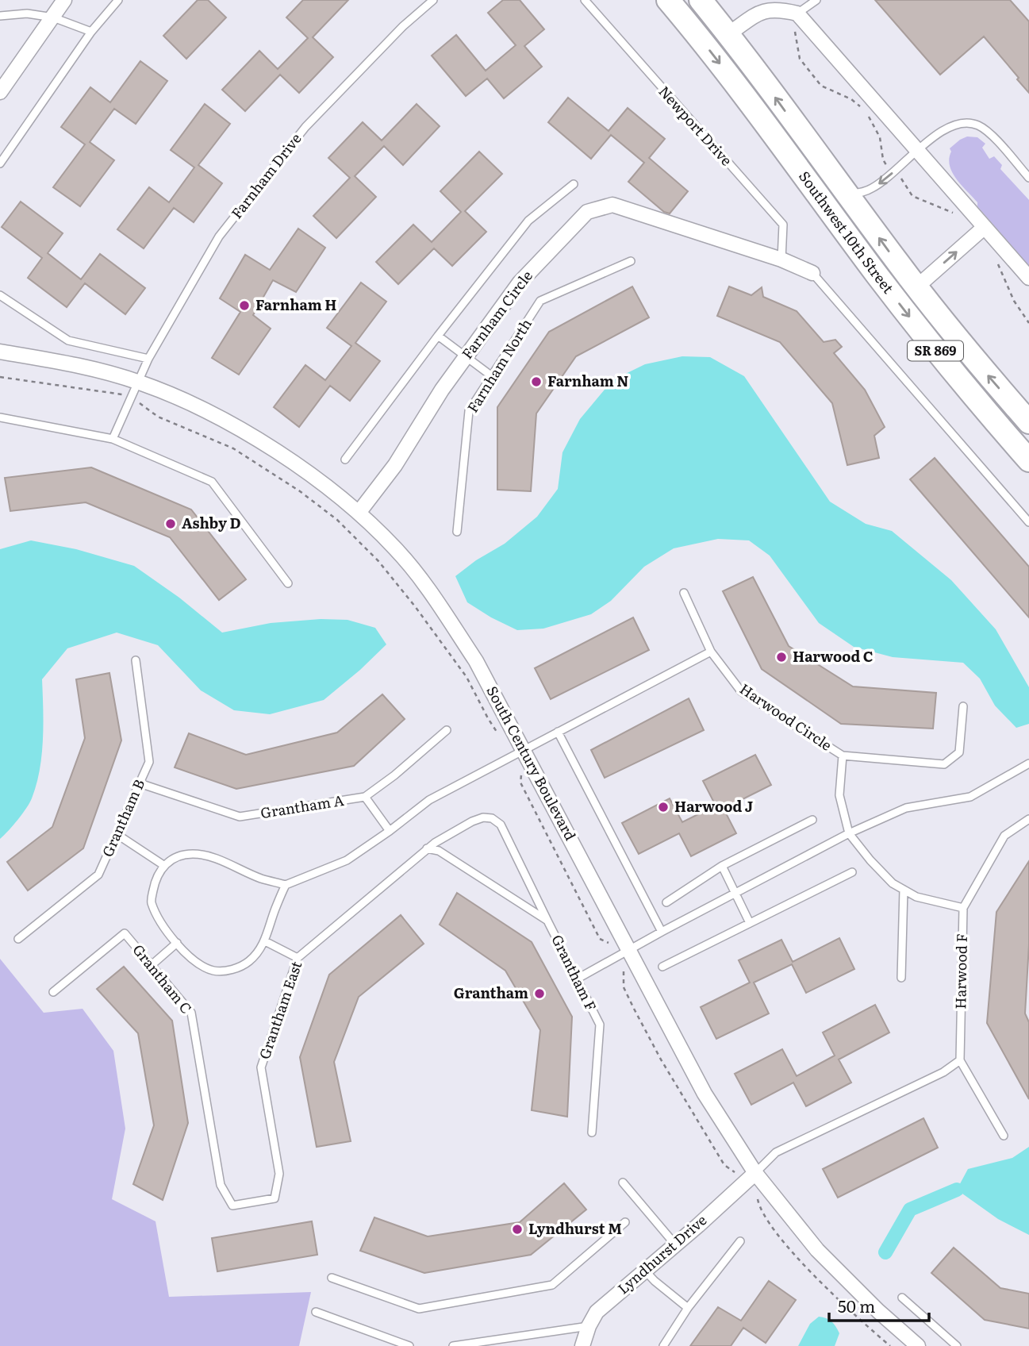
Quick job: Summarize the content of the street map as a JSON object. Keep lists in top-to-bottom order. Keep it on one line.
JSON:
{"streets":{"main road":["Southwest 10th Street","SR 869"],"street":["Farnham Circle","South Century Boulevard","Lyndhurst Drive"],"lane":["Newport Drive","Farnham Drive","Farnham North","Harwood Circle","Grantham A","Grantham B","Harwood F","Grantham F","Grantham C","Grantham East"]},"crossings":[["Newport Drive","Farnham Circle"],["Farnham Drive","South Century Boulevard"],["Farnham Circle","South Century Boulevard"],["South Century Boulevard","Lyndhurst Drive"],["Grantham A","Grantham B"],["Grantham F","Grantham East"],["Grantham C","Grantham East"]],"places":["Farnham H","Farnham N","Ashby D","Harwood C","Harwood J","Grantham","Lyndhurst M"],"scale_bar":"50 m"}
